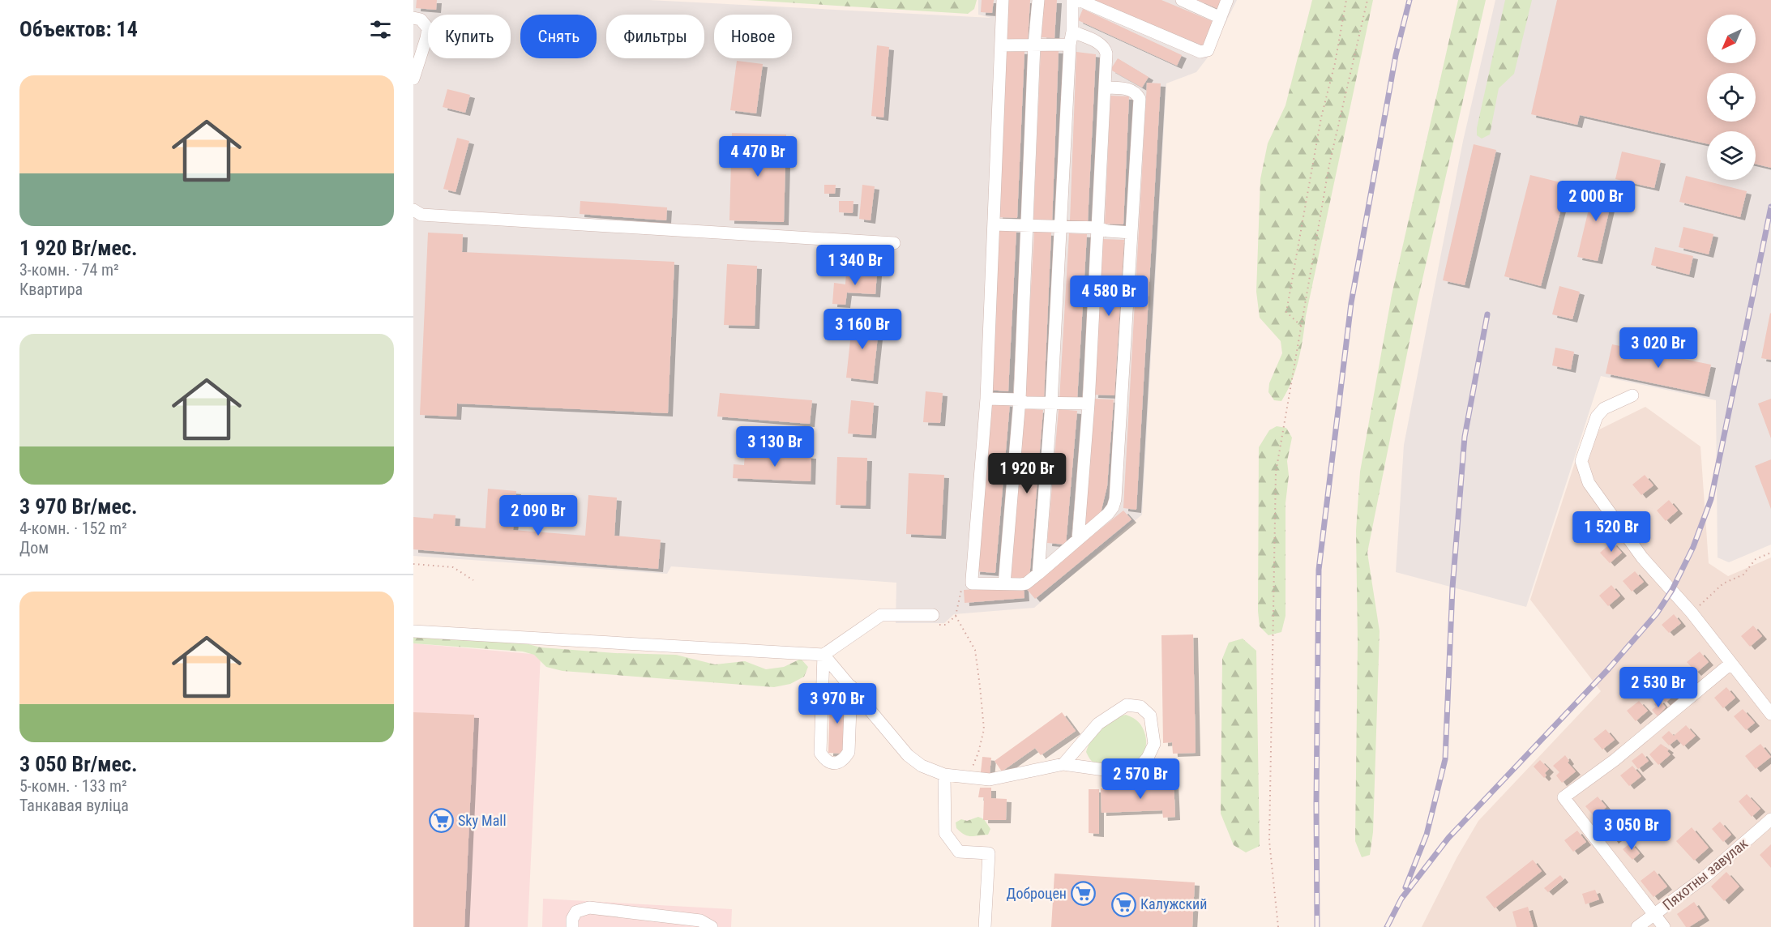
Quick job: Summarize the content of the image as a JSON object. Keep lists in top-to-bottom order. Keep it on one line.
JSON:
{"streets":{"street":["Пяхотны завулак"]},"places":{"supermarket":["Sky Mall","Доброцен","Калужский"]},"north":"bottom left","page":{"heading":"Объектов: 14","chip":["Купить","Снять","Фильтры","Новое"],"list":[{"name":"1 920 Br/мес.","note":"3-комн. · 74 m² · Квартира"},{"name":"3 970 Br/мес.","note":"4-комн. · 152 m² · Дом"},{"name":"3 050 Br/мес.","note":"5-комн. · 133 m² · Танкавая вуліца"}],"price":["4 470 Br","2 000 Br","1 340 Br","4 580 Br","3 160 Br","3 020 Br","3 130 Br","1 920 Br","2 090 Br","1 520 Br","2 530 Br","3 970 Br","2 570 Br","3 050 Br"]}}
